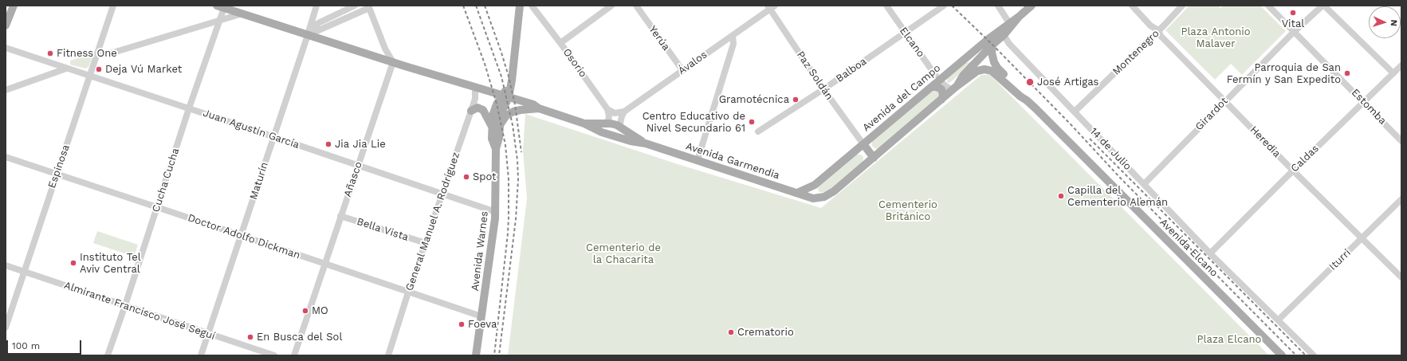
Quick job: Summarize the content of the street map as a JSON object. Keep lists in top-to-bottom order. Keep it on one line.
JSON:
{"streets":{"main road":["Avenida del Campo","Avenida Garmendia","Avenida Elcano","Avenida Warnes"],"street":["Yerúa","Elcano","Montenegro","Osorio","Ávalos","Balboa","Paz Soldán","Estomba","Girardot","Juan Agustín García","Heredia","14 de Julio","Caldas","Espinosa","Añasco","Cucha Cucha","Maturín","General Manuel A. Rodríguez","Bella Vista","Doctor Adolfo Dickman","Iturri","Almirante Francisco José Seguí"]},"crossings":[["Yerúa","Ávalos"],["Elcano","Balboa"],["Elcano","Avenida del Campo"],["Montenegro","Heredia"],["Montenegro","14 de Julio"],["Ávalos","Paz Soldán"],["Balboa","Paz Soldán"],["Paz Soldán","Avenida del Campo"],["Avenida del Campo","14 de Julio"],["Avenida del Campo","Avenida Garmendia"],["Avenida del Campo","Avenida Elcano"],["Estomba","Girardot"],["Estomba","Caldas"],["Girardot","Heredia"],["Girardot","14 de Julio"],["Juan Agustín García","Espinosa"],["Juan Agustín García","Añasco"],["Juan Agustín García","Cucha Cucha"],["Juan Agustín García","Maturín"],["Juan Agustín García","General Manuel A. Rodríguez"],["Juan Agustín García","Avenida Warnes"],["Heredia","Caldas"],["Heredia","Iturri"],["14 de Julio","Caldas"],["14 de Julio","Iturri"],["Avenida Garmendia","Añasco"],["Avenida Garmendia","Cucha Cucha"],["Avenida Garmendia","Maturín"],["Avenida Garmendia","General Manuel A. Rodríguez"],["Avenida Garmendia","Avenida Warnes"],["Espinosa","Doctor Adolfo Dickman"],["Espinosa","Almirante Francisco José Seguí"],["Añasco","Bella Vista"],["Añasco","Doctor Adolfo Dickman"],["Cucha Cucha","Doctor Adolfo Dickman"],["Cucha Cucha","Almirante Francisco José Seguí"],["Maturín","Doctor Adolfo Dickman"],["Maturín","Almirante Francisco José Seguí"],["General Manuel A. Rodríguez","Bella Vista"],["General Manuel A. Rodríguez","Doctor Adolfo Dickman"],["Doctor Adolfo Dickman","Avenida Warnes"]],"parks":["Plaza Antonio Malaver","Cementerio Británico","Cementerio de la Chacarita","Plaza Elcano"],"places":["Vital","Fitness One","Deja Vú Market","Parroquia de San Fermín y San Expedito","José Artigas","Gramotécnica","Centro Educativo de Nivel Secundario 61","Jia Jia Lie","Spot","Capilla del Cementerio Alemán","Instituto Tel Aviv Central","MO","Foeva","Crematorio","En Busca del Sol"],"scale_bar":"100 m","north":"right"}
